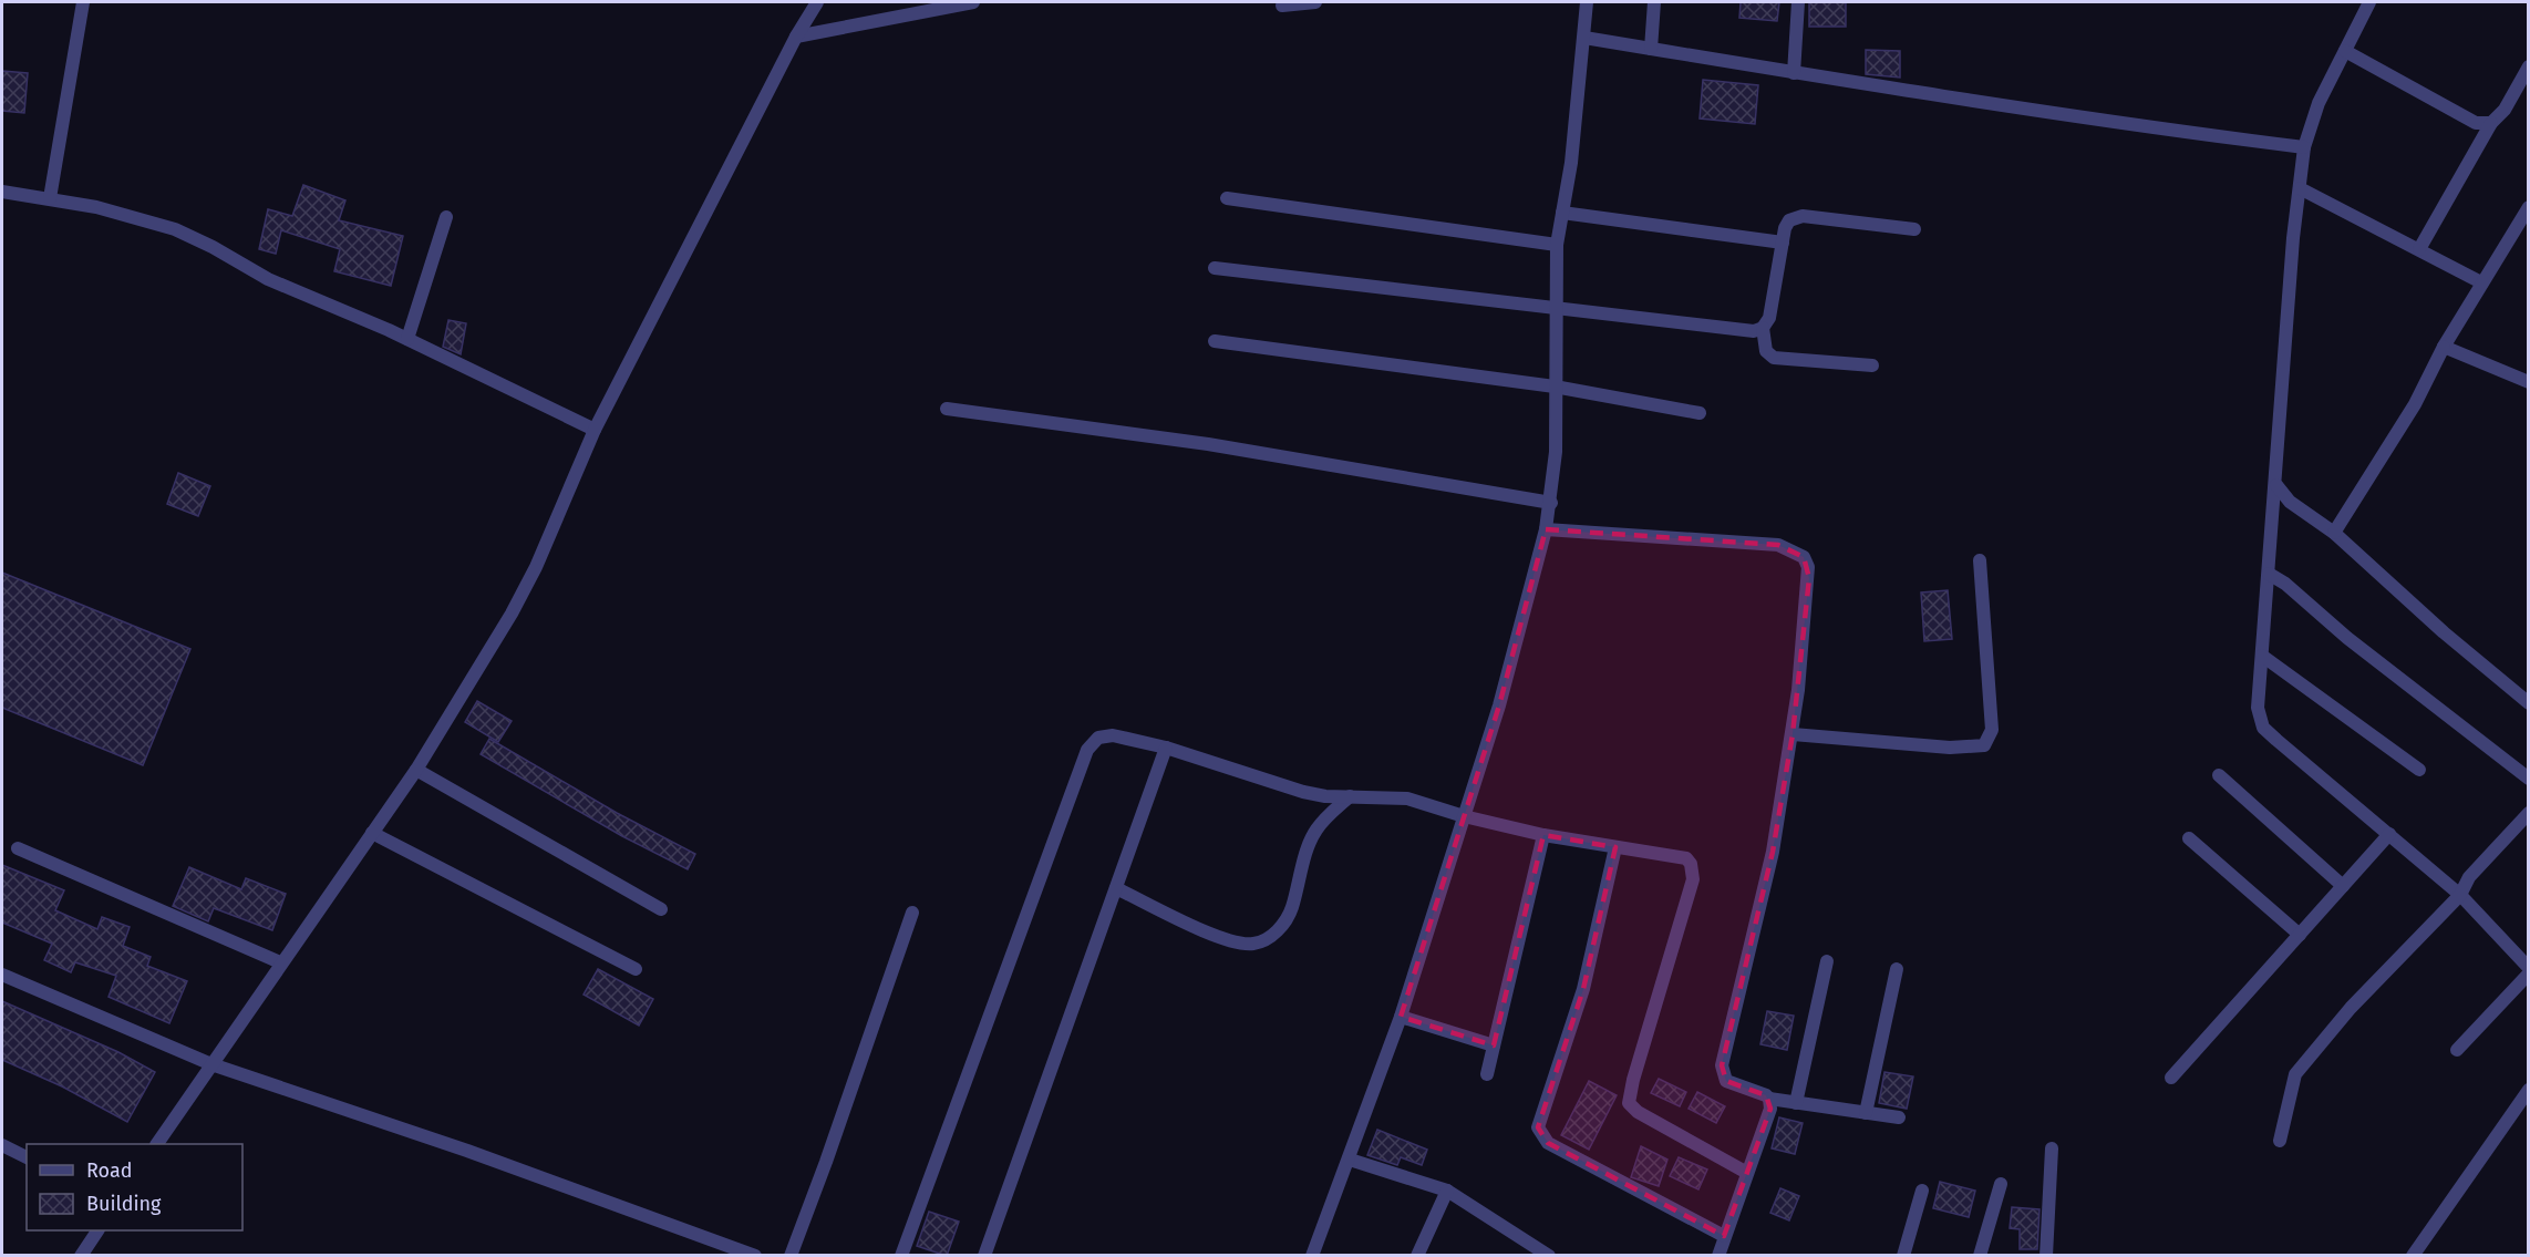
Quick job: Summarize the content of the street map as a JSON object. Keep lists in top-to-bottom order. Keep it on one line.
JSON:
{"legend":["Road","Building"]}
